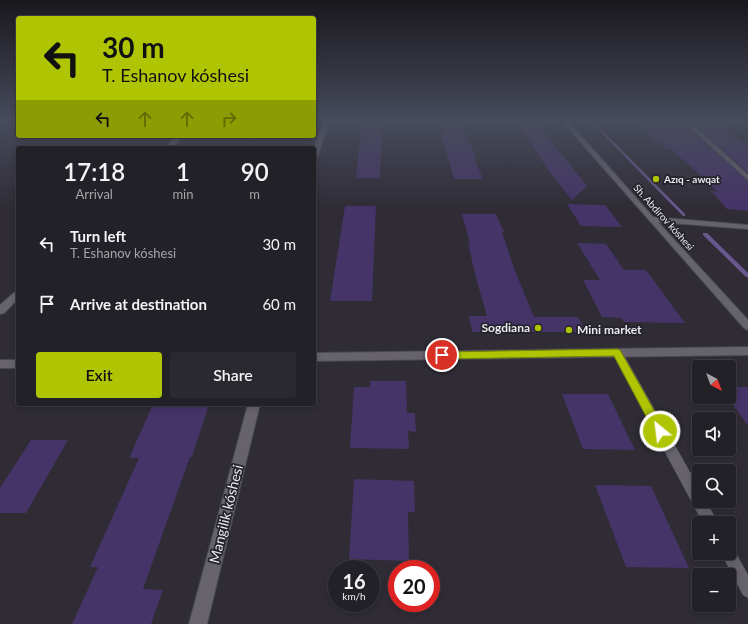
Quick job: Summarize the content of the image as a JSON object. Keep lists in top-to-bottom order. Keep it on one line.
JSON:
{"streets":{"street":["Sh. Abdirov kóshesi","Mangilik kóshesi"]},"places":["Azıq - awqat","Sogdiana","Mini market"],"north":"bottom right","page":{"turn":["30 m","T. Eshanov kóshesi"],"eta":["17:18","Arrival","1","min","90","m"],"list":[{"name":"Turn left","note":"T. Eshanov kóshesi","value":"30 m"},{"name":"Arrive at destination","value":"60 m"}],"buttons":["Exit","Share"],"map_buttons":["+","−"],"speed":"16 km/h","limit":"20"}}
